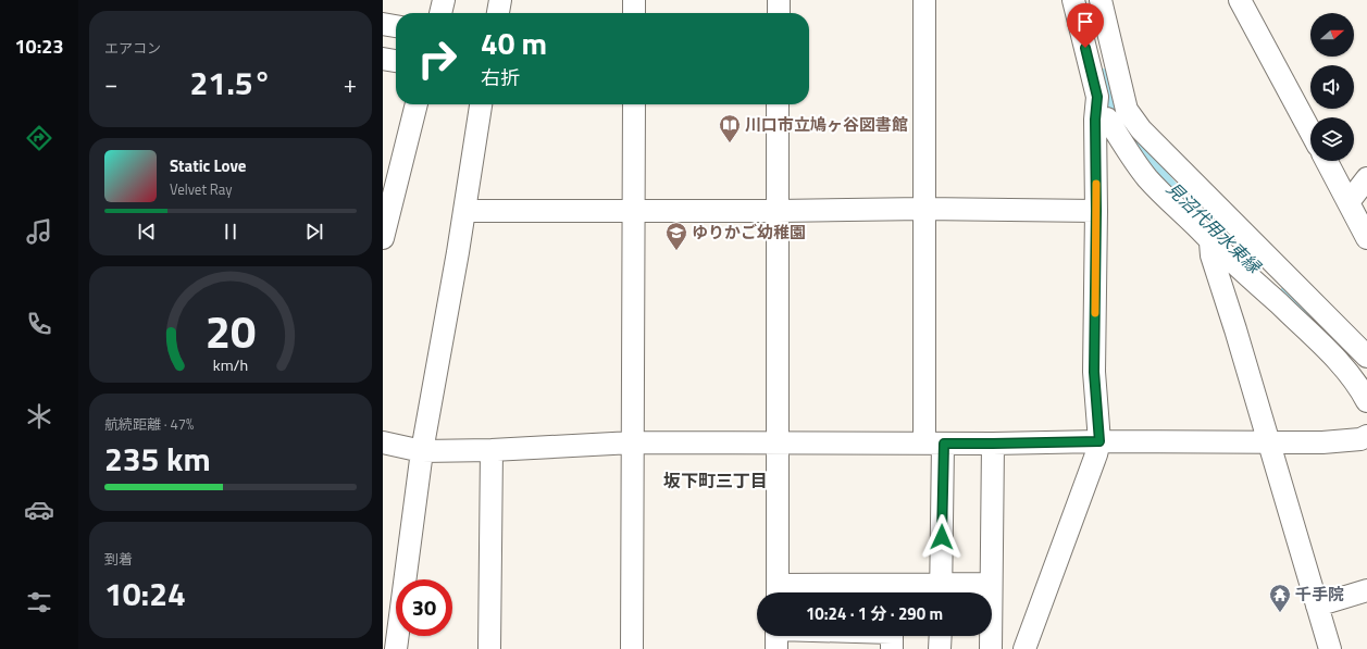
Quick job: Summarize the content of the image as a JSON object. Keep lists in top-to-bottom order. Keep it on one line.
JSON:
{"districts":["坂下町三丁目"],"water":["見沼代用水東縁"],"places":{"library":["川口市立鳩ヶ谷図書館"],"school or university":["ゆりかご幼稚園"],"temple":["千手院"]},"north":"right","page":{"tabs":"10:23","tile":["エアコン",["航続距離 · 47%","235 km"],["到着","10:24"]],"turn":["40 m","右折"],"heat":["−","21.5°","+"],"song":["Static Love","Velvet Ray"],"limit":"30","trip":"10:24 · 1 分 · 290 m","gauge":["20","km/h"]}}
